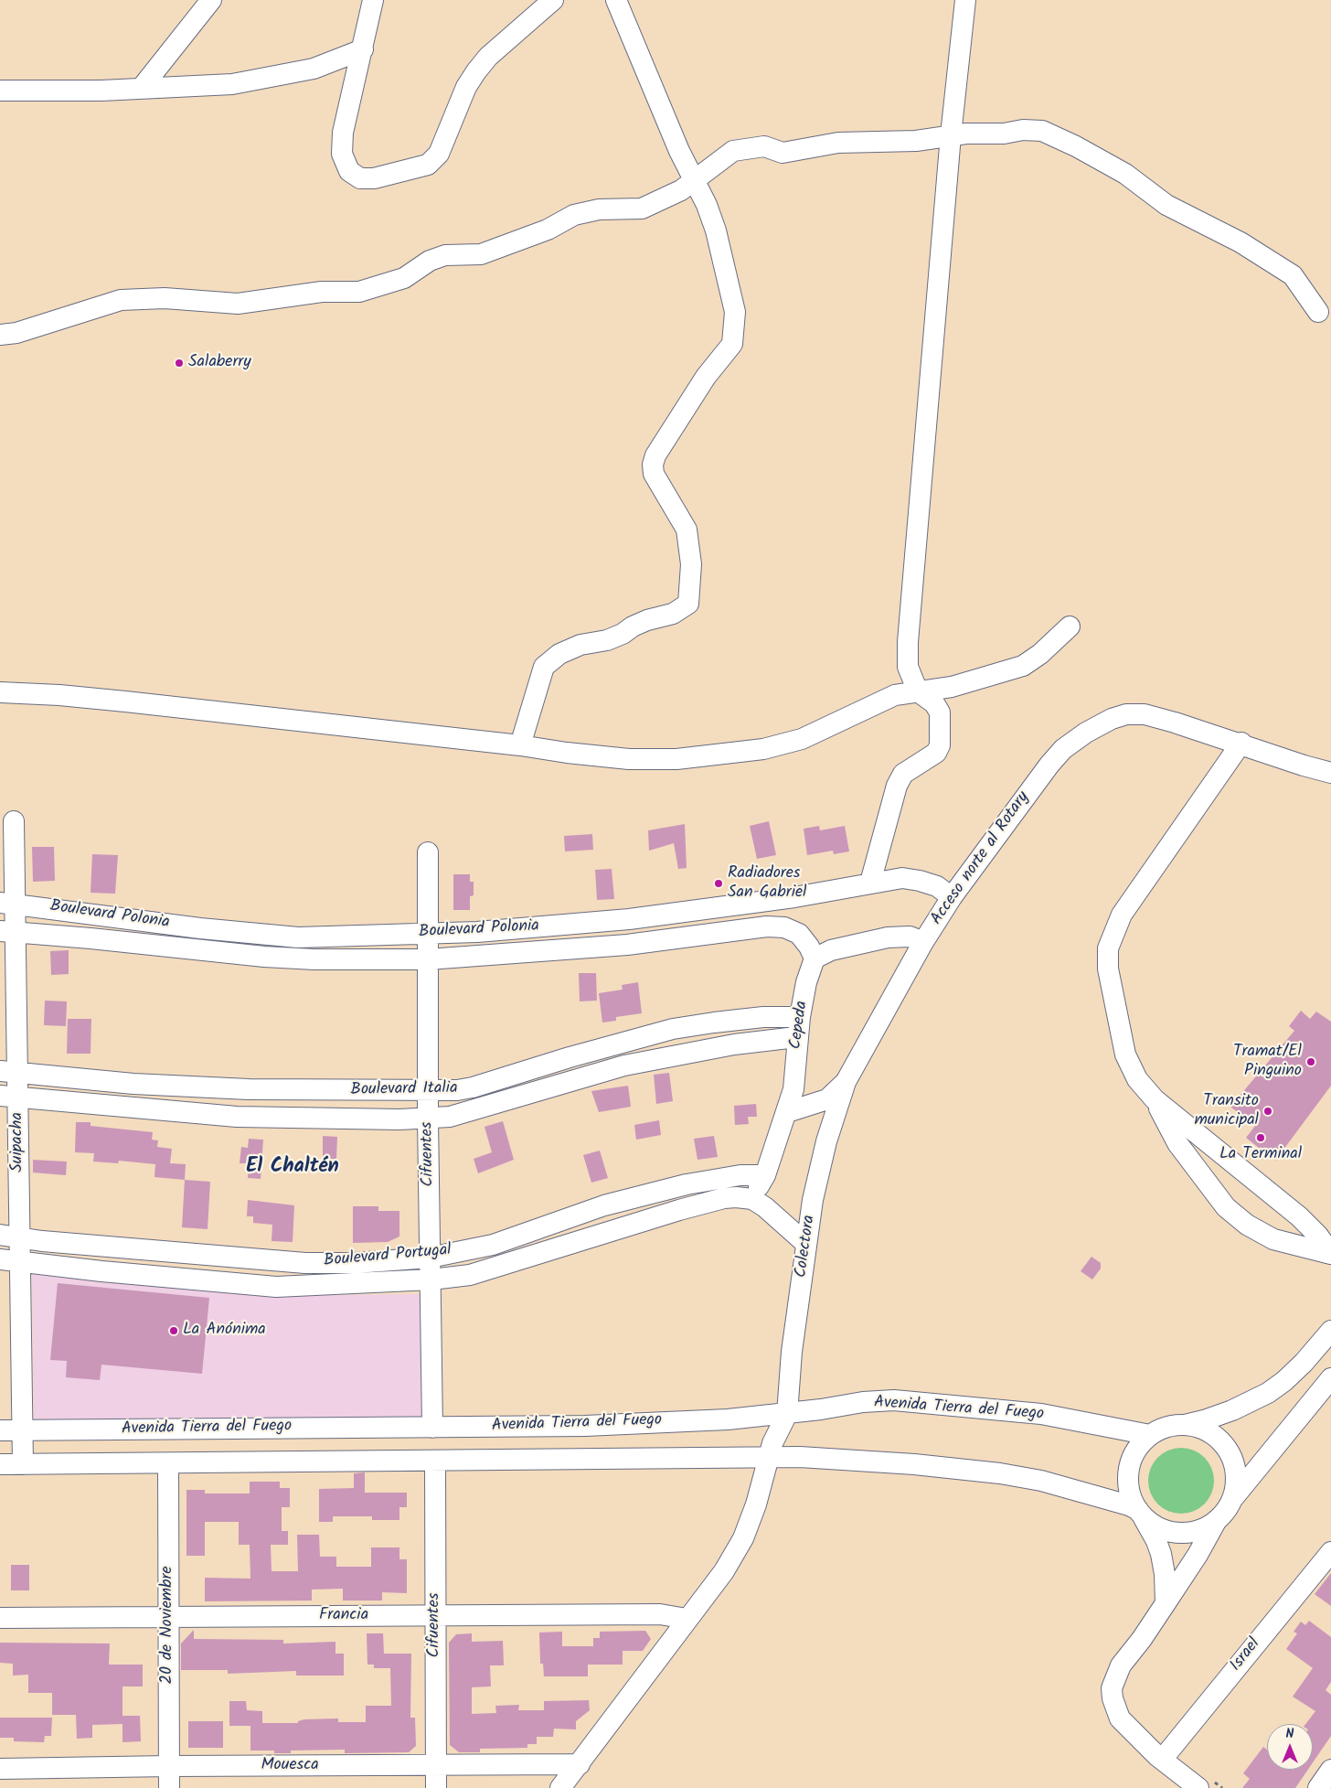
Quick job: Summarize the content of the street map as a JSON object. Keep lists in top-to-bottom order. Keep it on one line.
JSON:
{"streets":{"street":["Acceso norte al Rotary","Boulevard Polonia","Cepeda","Boulevard Italia","Suipacha","Cifuentes","Colectora","Boulevard Portugal","Avenida Tierra del Fuego","Francia","20 de Noviembre","Israel","Mouesca"]},"crossings":[["Acceso norte al Rotary","Boulevard Polonia"],["Acceso norte al Rotary","Cepeda"],["Acceso norte al Rotary","Colectora"],["Boulevard Polonia","Cepeda"],["Boulevard Polonia","Suipacha"],["Boulevard Polonia","Cifuentes"],["Cepeda","Boulevard Italia"],["Cepeda","Boulevard Portugal"],["Boulevard Italia","Suipacha"],["Boulevard Italia","Cifuentes"],["Suipacha","Boulevard Portugal"],["Suipacha","Avenida Tierra del Fuego"],["Cifuentes","Boulevard Portugal"],["Cifuentes","Avenida Tierra del Fuego"],["Cifuentes","Francia"],["Cifuentes","Mouesca"],["Colectora","Avenida Tierra del Fuego"],["Avenida Tierra del Fuego","20 de Noviembre"],["Francia","20 de Noviembre"],["20 de Noviembre","Mouesca"]],"districts":["El Chaltén"],"places":["Salaberry","Radiadores San Gabriel","Tramat/El Pinguino","Transito municipal","La Terminal","La Anónima"],"north":"top"}
